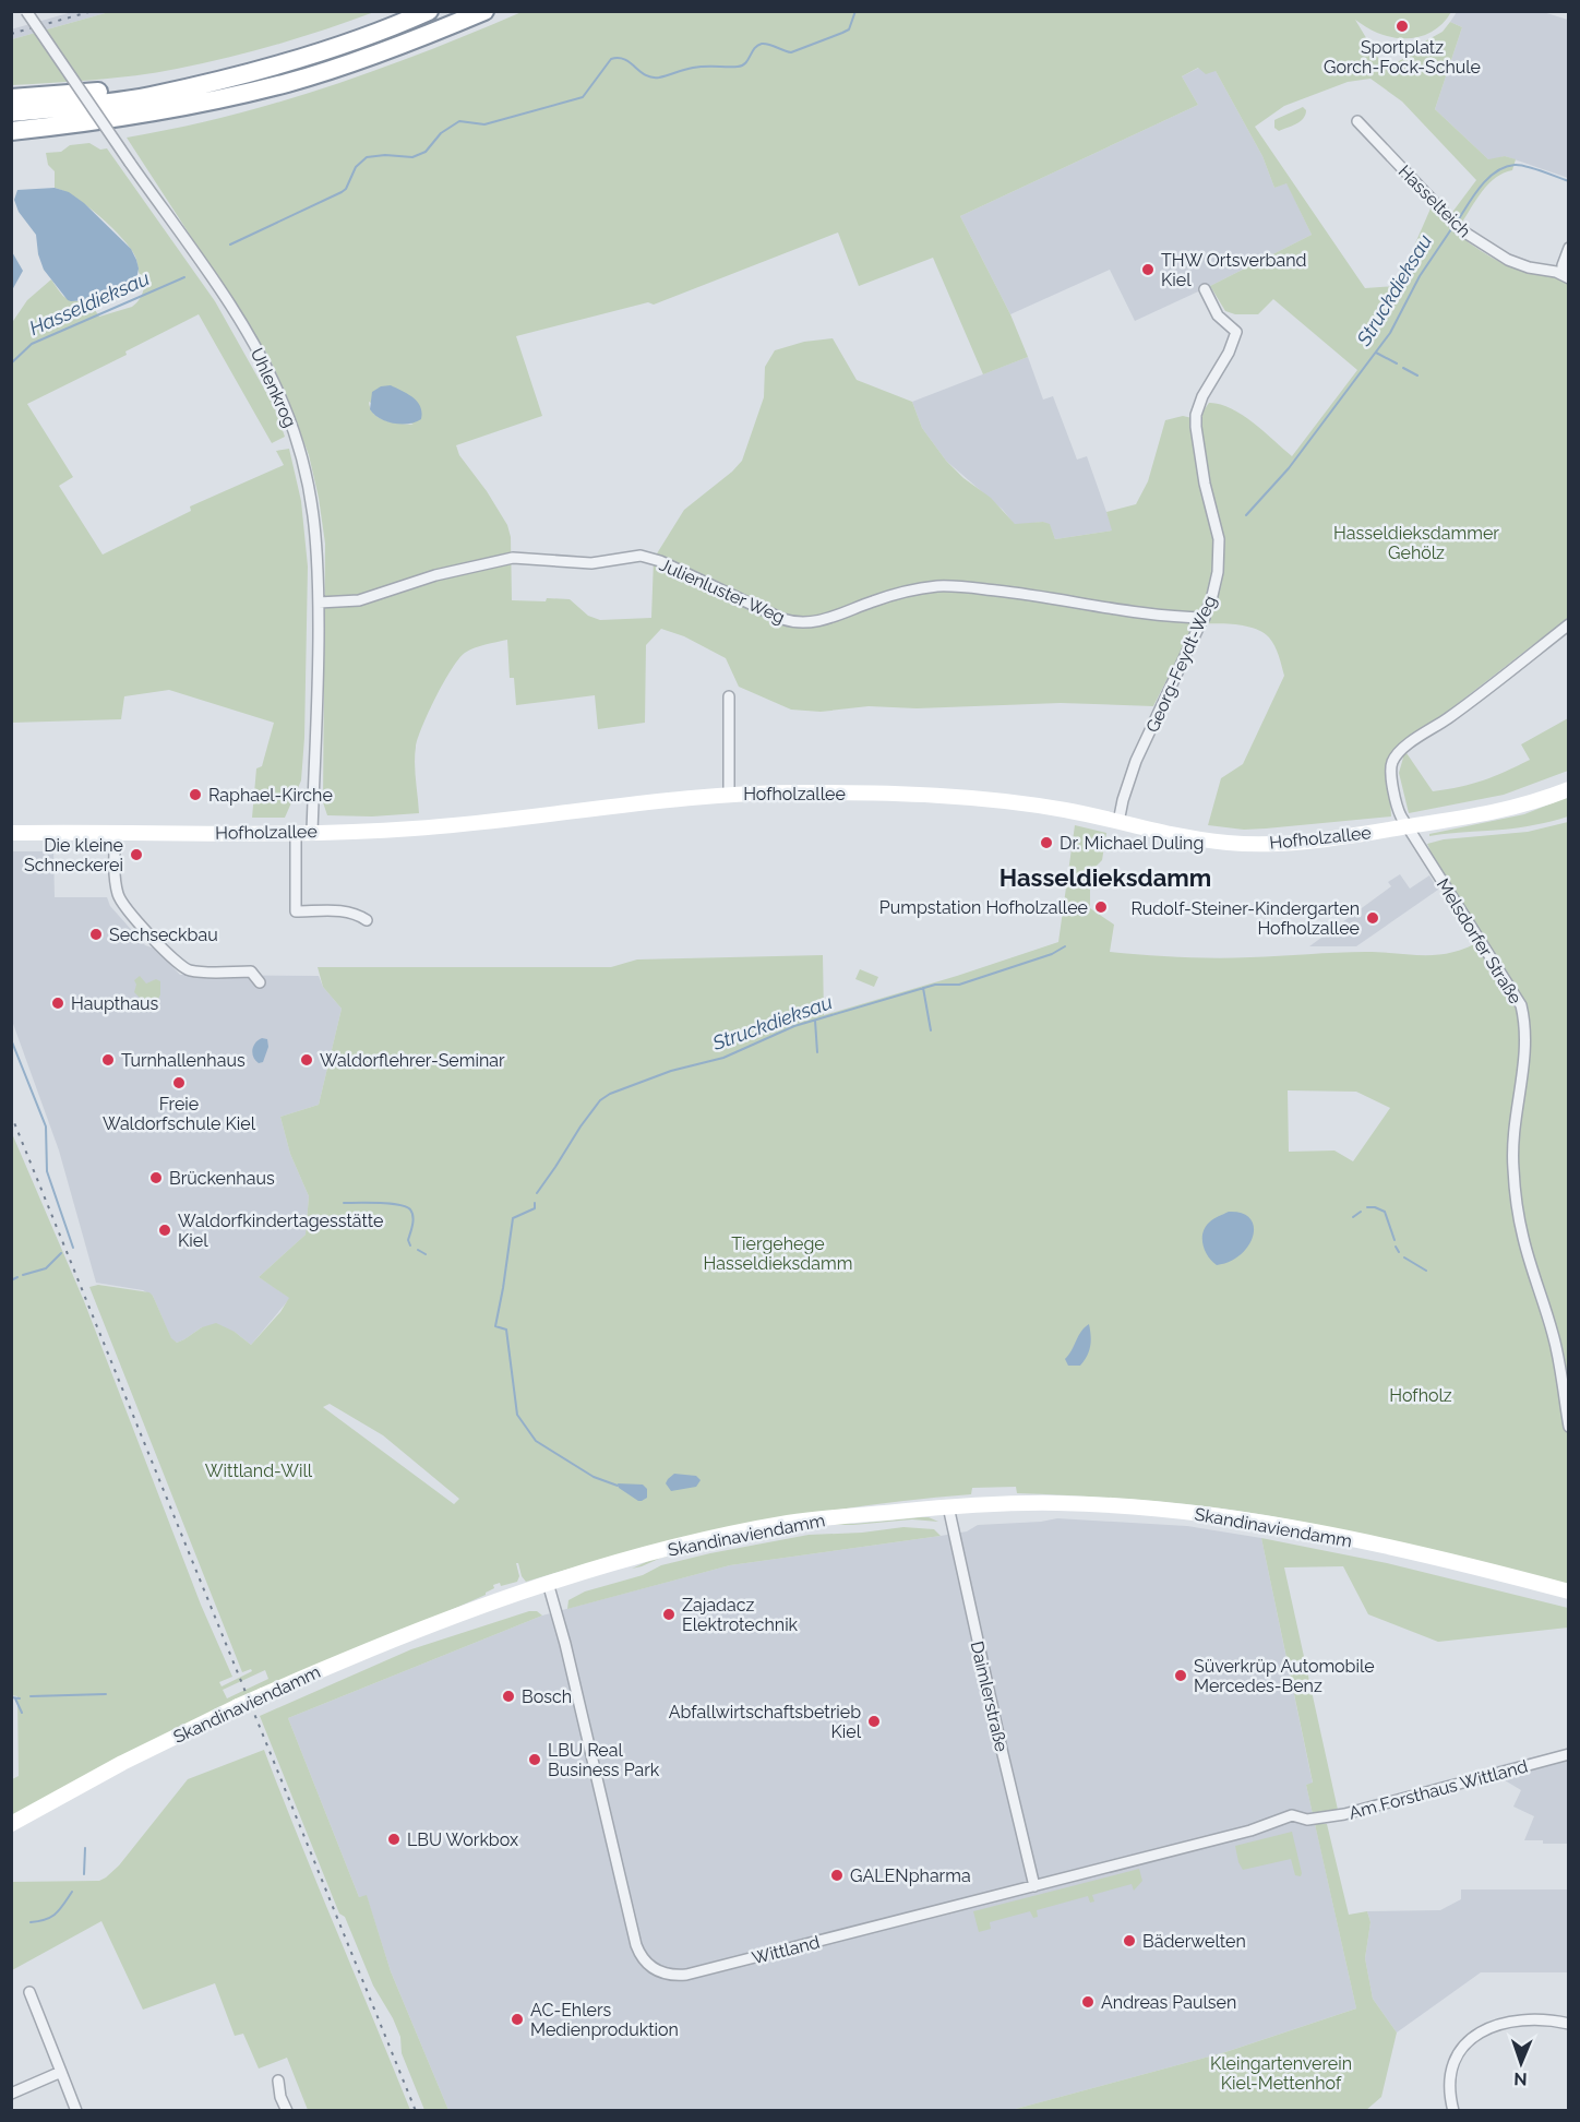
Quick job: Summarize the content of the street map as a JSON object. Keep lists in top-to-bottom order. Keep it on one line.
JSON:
{"streets":{"main road":["Hofholzallee","Skandinaviendamm"],"street":["Hasselteich","Uhlenkrog","Julienluster Weg","Georg-Feydt-Weg","Melsdorfer Straße","Daimlerstraße","Am Forsthaus Wittland","Wittland"]},"crossings":[["Uhlenkrog","Julienluster Weg"],["Uhlenkrog","Hofholzallee"],["Julienluster Weg","Georg-Feydt-Weg"],["Georg-Feydt-Weg","Hofholzallee"],["Hofholzallee","Melsdorfer Straße"],["Skandinaviendamm","Daimlerstraße"],["Skandinaviendamm","Wittland"],["Daimlerstraße","Wittland"],["Am Forsthaus Wittland","Wittland"]],"districts":["Hasseldieksdamm"],"water":["Struckdieksau","Hasseldieksau"],"parks":["Hasseldieksdammer Gehölz","Tiergehege Hasseldieksdamm","Hofholz","Wittland-Will","Kleingartenverein Kiel-Mettenhof"],"places":["Sportplatz Gorch-Fock-Schule","THW Ortsverband Kiel","Raphael-Kirche","Dr. Michael Duling","Die kleine Schneckerei","Pumpstation Hofholzallee","Rudolf-Steiner-Kindergarten Hofholzallee","Sechseckbau","Haupthaus","Turnhallenhaus","Waldorflehrer-Seminar","Freie Waldorfschule Kiel","Brückenhaus","Waldorfkindertagesstätte Kiel","Zajadacz Elektrotechnik","Süverkrüp Automobile Mercedes-Benz","Bosch","Abfallwirtschaftsbetrieb Kiel","LBU Real Business Park","LBU Workbox","GALENpharma","Bäderwelten","Andreas Paulsen","AC-Ehlers Medienproduktion"],"north":"bottom"}
